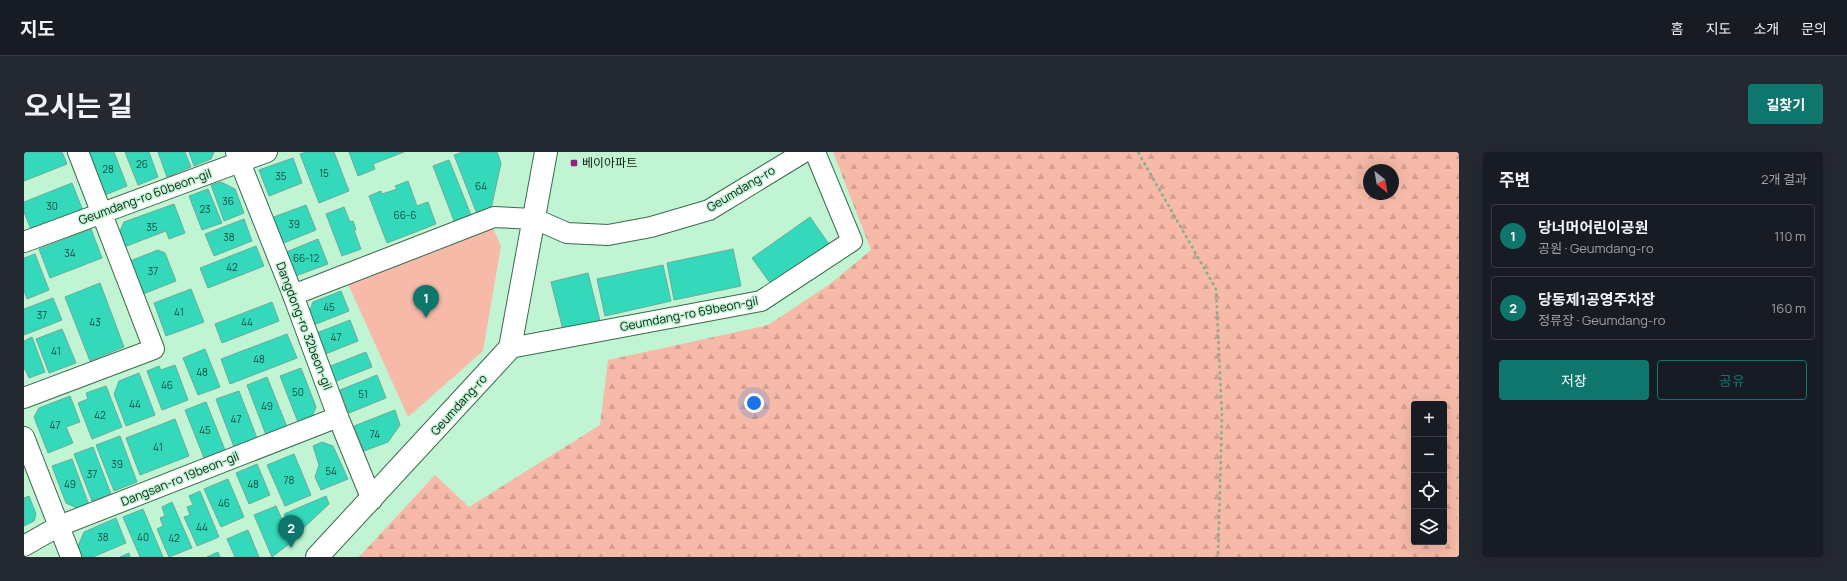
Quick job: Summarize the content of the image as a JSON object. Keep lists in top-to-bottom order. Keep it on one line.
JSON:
{"streets":{"street":["Geumdang-ro","Geumdang-ro 60beon-gil","Geumdang-ro 69beon-gil","Dangdong-ro 32beon-gil","Dangsan-ro 19beon-gil"]},"crossings":[["Geumdang-ro","Geumdang-ro 69beon-gil"],["Geumdang-ro","Dangdong-ro 32beon-gil"],["Geumdang-ro 60beon-gil","Dangdong-ro 32beon-gil"],["Dangdong-ro 32beon-gil","Dangsan-ro 19beon-gil"]],"places":{"transit":["베이아파트"]},"house_numbers":["26","28","15","35","64","36","30","23","66-6","39","35","38","34","66-12","42","37","45","41","37","43","44","47","41","48","48","46","50","51","44","49","42","47","47","45","74","41","39","54","37","78","49","48","46","44","38","40","42"],"north":"bottom right","page":{"header":"지도","nav":["홈","지도","소개","문의"],"title":"오시는 길","buttons":["길찾기",["저장","공유"]],"heading":["주변","2개 결과"],"list":[{"mark":"1","name":"당너머어린이공원","note":"공원 · Geumdang-ro","value":"110 m"},{"mark":"2","name":"당동제1공영주차장","note":"정류장 · Geumdang-ro","value":"160 m"}],"pins":["1","2"],"map_buttons":["+","−"]}}
